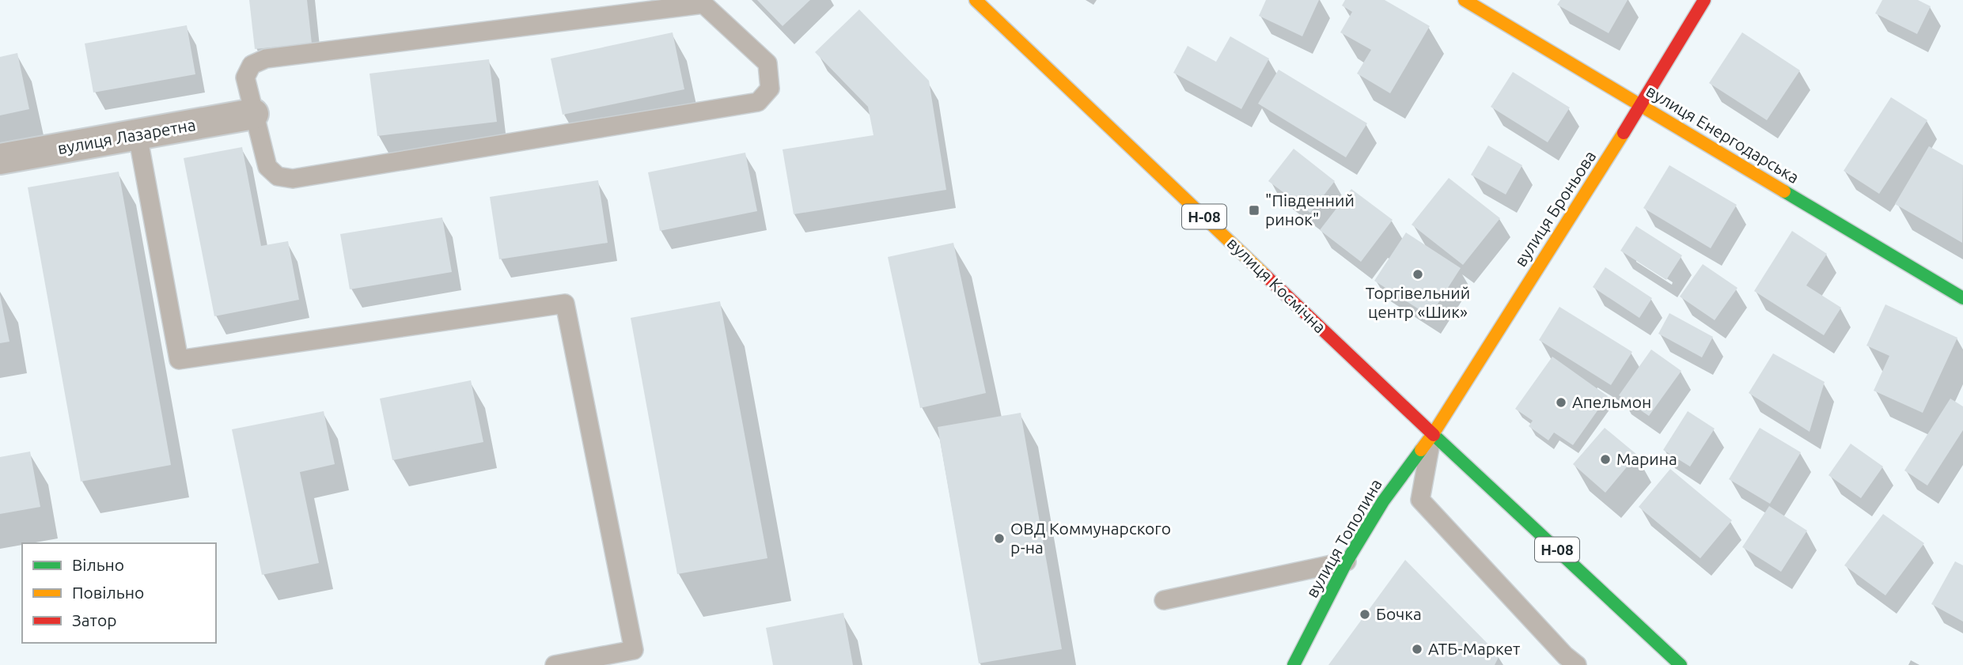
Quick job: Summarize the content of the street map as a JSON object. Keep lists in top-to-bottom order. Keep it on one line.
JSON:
{"streets":{"street":["вулиця Енергодарська","вулиця Лазаретна","вулиця Броньова","Н-08","вулиця Космічна","вулиця Тополина"]},"crossings":[["вулиця Енергодарська","вулиця Броньова"],["вулиця Броньова","вулиця Космічна"],["вулиця Броньова","вулиця Тополина"],["вулиця Космічна","вулиця Тополина"]],"places":{"transit":["\"Південний ринок\""],"other":["Торгівельний центр «Шик»","Апельмон","Марина","ОВД Коммунарского р-на","Бочка","АТБ-Маркет"]},"legend":["Вільно","Повільно","Затор"]}
